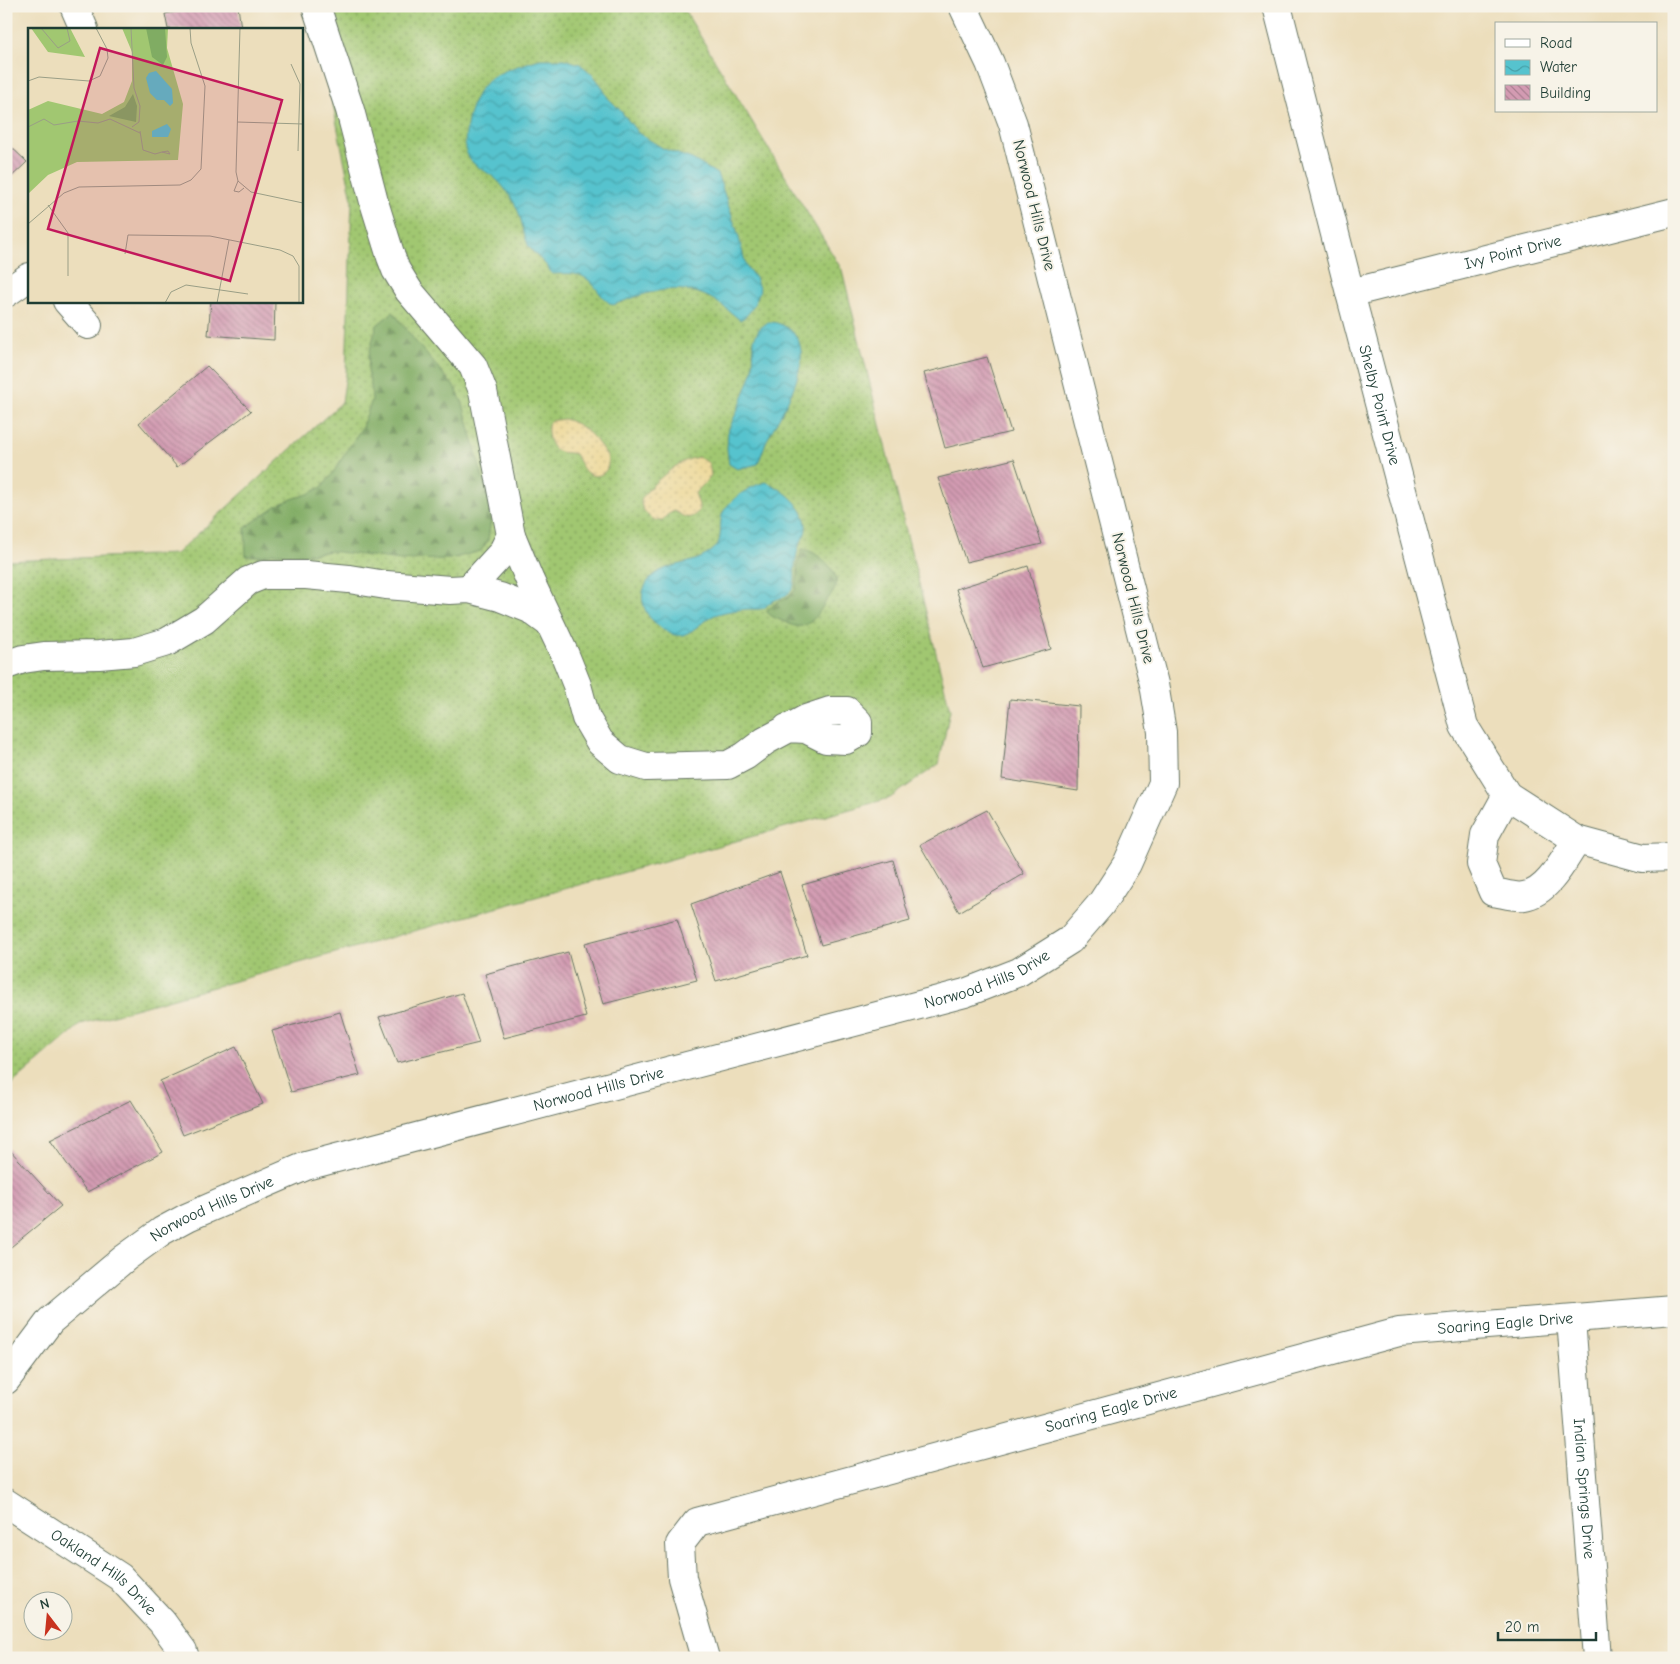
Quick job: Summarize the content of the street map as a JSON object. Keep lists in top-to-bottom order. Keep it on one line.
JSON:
{"streets":{"street":["Norwood Hills Drive","Ivy Point Drive","Shelby Point Drive","Soaring Eagle Drive","Indian Springs Drive","Oakland Hills Drive"]},"crossings":[["Ivy Point Drive","Shelby Point Drive"],["Soaring Eagle Drive","Indian Springs Drive"]],"legend":["Road","Water","Building"],"scale_bar":"20 m","north":"top"}
